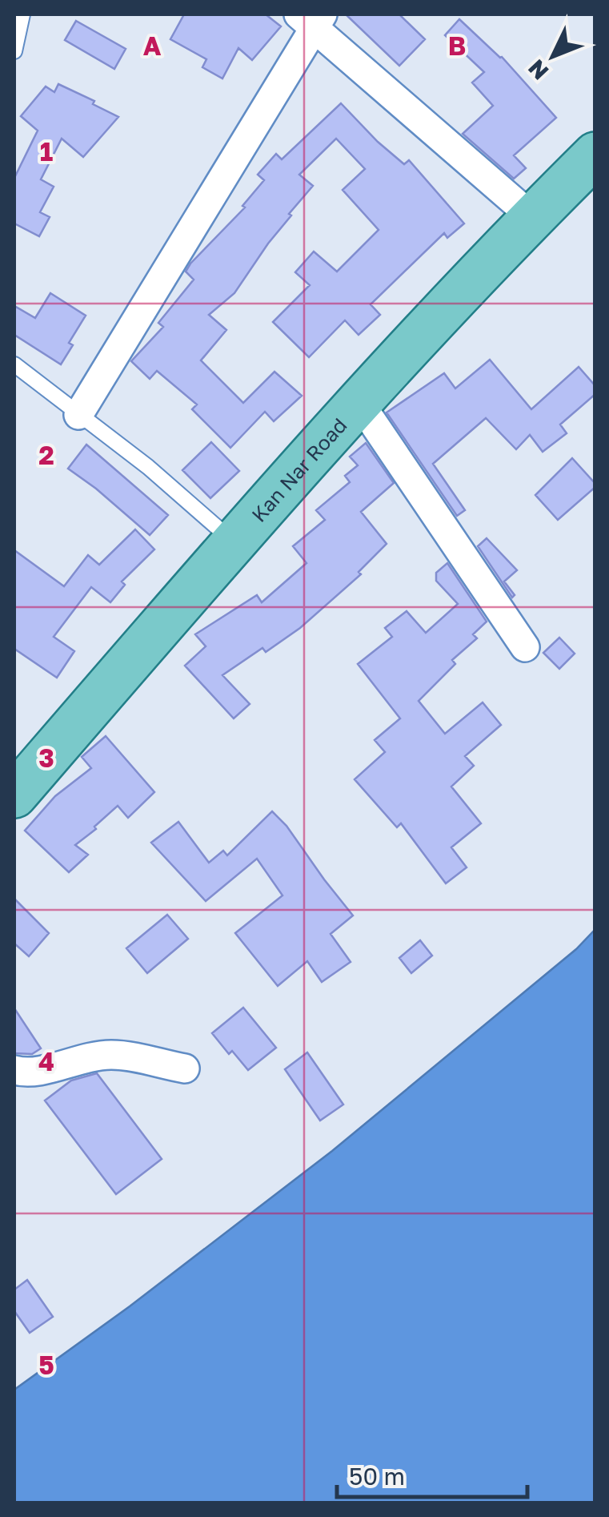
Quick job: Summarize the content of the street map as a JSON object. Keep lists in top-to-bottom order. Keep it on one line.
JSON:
{"streets":{"main road":["Kan Nar Road"]},"scale_bar":"50 m","north":"bottom left","grid":{"columns":["A","B"],"rows":["1","2","3","4","5"]}}
